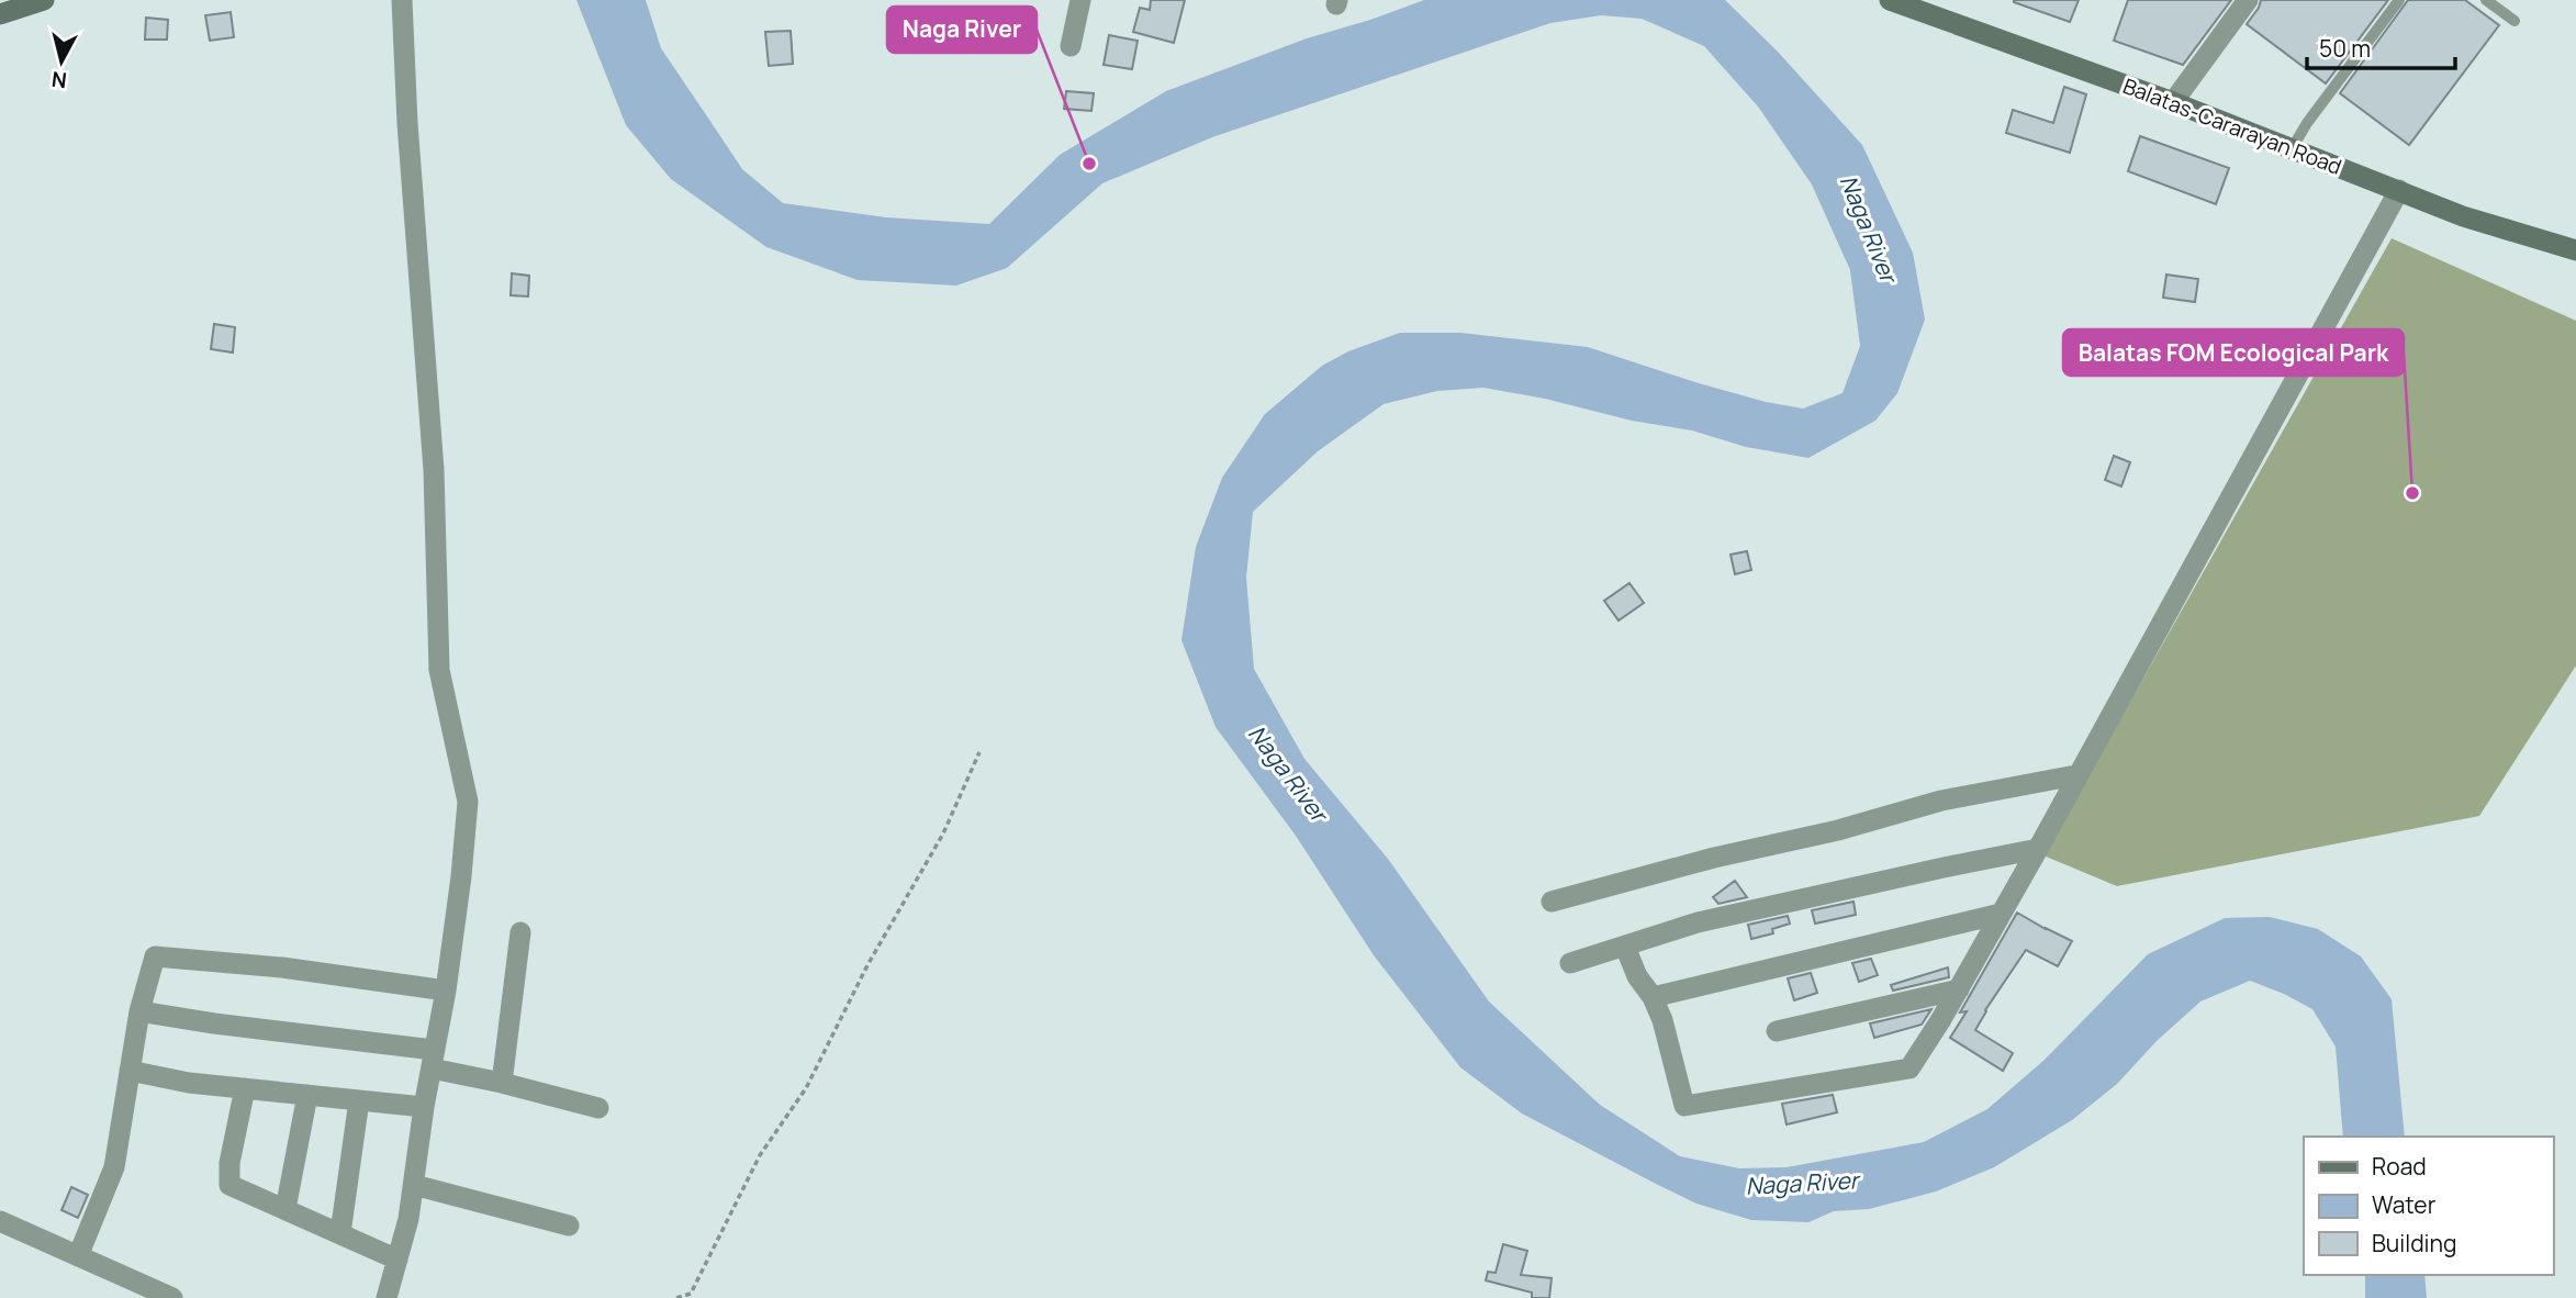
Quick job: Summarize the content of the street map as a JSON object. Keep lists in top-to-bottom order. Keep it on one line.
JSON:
{"streets":{"main road":["Balatas-Cararayan Road"]},"water":["Naga River"],"places":["Naga River","Balatas FOM Ecological Park"],"legend":["Road","Water","Building"],"scale_bar":"50 m","north":"bottom"}
